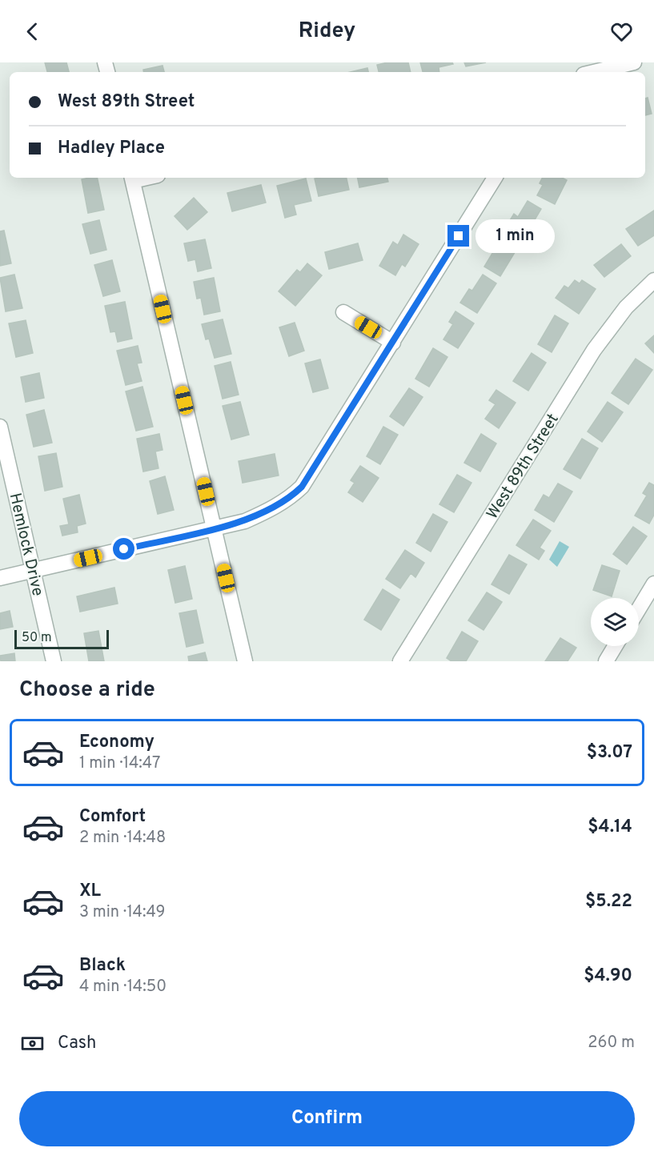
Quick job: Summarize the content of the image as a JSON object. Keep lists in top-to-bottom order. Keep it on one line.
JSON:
{"streets":{"street":["West 89th Street","Hemlock Drive"]},"scale_bar":"50 m","page":{"header":"Ridey","banner":["West 89th Street","Hadley Place"],"bubble":"1 min","scale":"50 m","heading":"Choose a ride","list":[{"name":"Economy","note":"1 min · 14:47","value":"$3.07"},{"name":"Comfort","note":"2 min · 14:48","value":"$4.14"},{"name":"XL","note":"3 min · 14:49","value":"$5.22"},{"name":"Black","note":"4 min · 14:50","value":"$4.90"}],"pay":["Cash","260 m"],"buttons":"Confirm"}}
